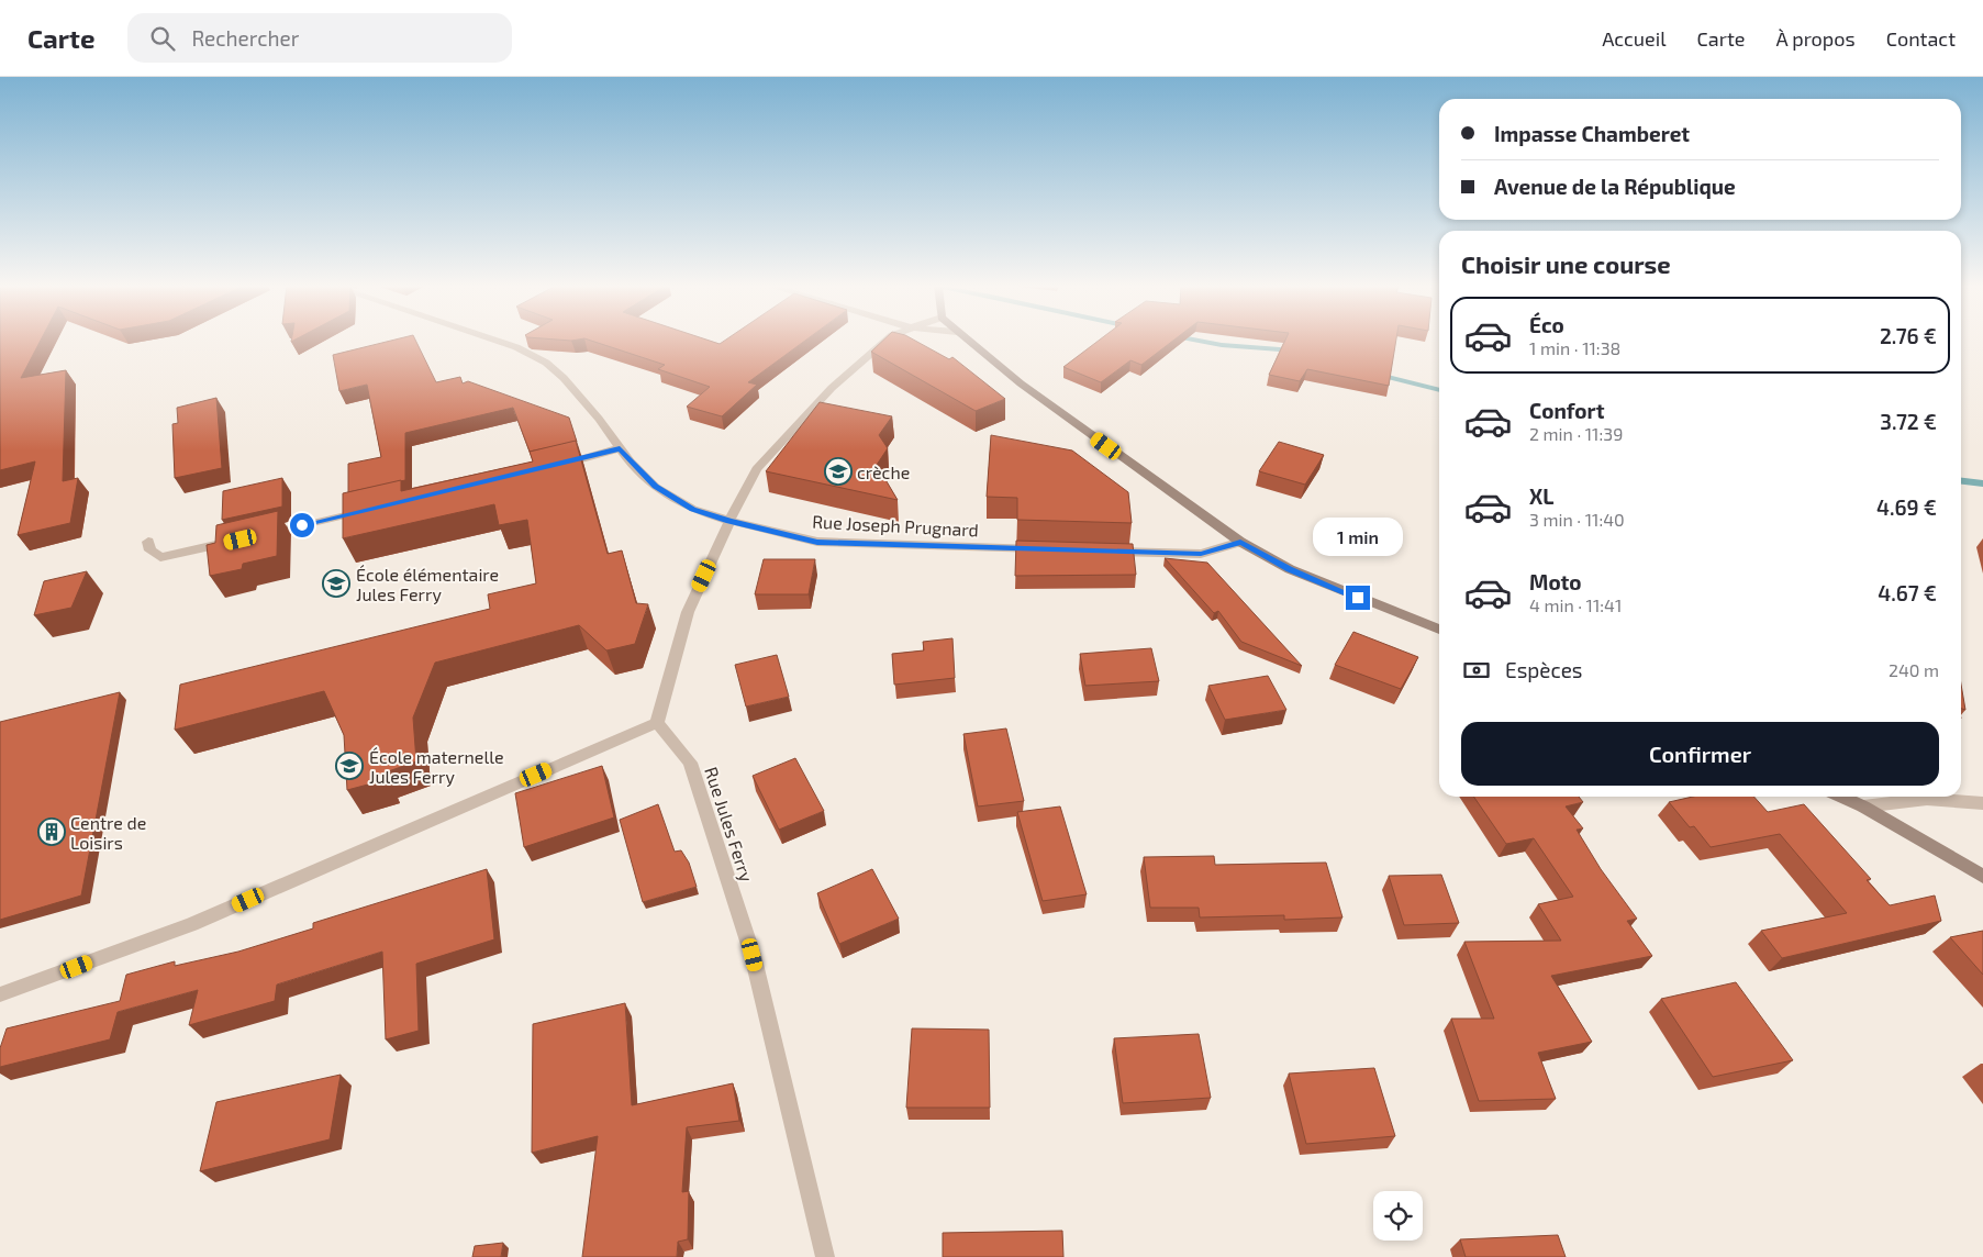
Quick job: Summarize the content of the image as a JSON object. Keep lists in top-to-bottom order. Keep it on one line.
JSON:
{"streets":{"street":["Rue Joseph Prugnard","Rue Jules Ferry"]},"places":{"school or university":["crèche","École élémentaire Jules Ferry","École maternelle Jules Ferry"],"building":["Centre de Loisirs"]},"page":{"header":"Carte","search":"Rechercher","nav":["Accueil","Carte","À propos","Contact"],"banner":["Impasse Chamberet","Avenue de la République"],"heading":"Choisir une course","list":[{"name":"Éco","note":"1 min · 11:38","value":"2.76 €"},{"name":"Confort","note":"2 min · 11:39","value":"3.72 €"},{"name":"XL","note":"3 min · 11:40","value":"4.69 €"},{"name":"Moto","note":"4 min · 11:41","value":"4.67 €"}],"bubble":"1 min","pay":["Espèces","240 m"],"buttons":"Confirmer"}}
